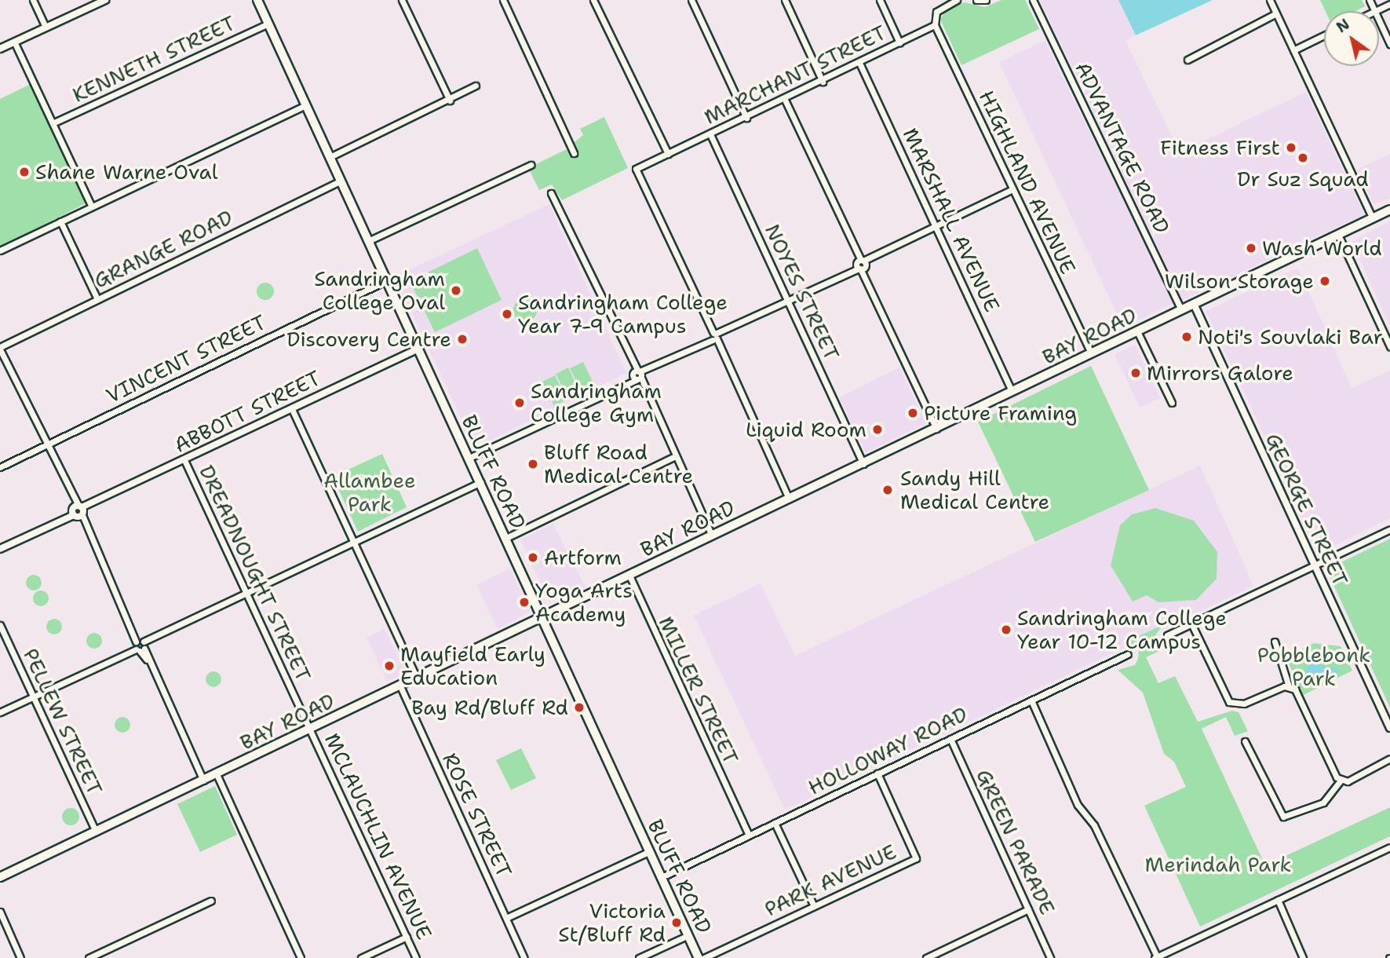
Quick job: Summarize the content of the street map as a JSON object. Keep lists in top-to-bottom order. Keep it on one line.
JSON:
{"streets":{"main road":["BAY ROAD","BLUFF ROAD"],"street":["KENNETH STREET","MARCHANT STREET","ADVANTAGE ROAD","HIGHLAND AVENUE","MARSHALL AVENUE","GRANGE ROAD","NOYES STREET","VINCENT STREET","ABBOTT STREET","GEORGE STREET","DREADNOUGHT STREET","MILLER STREET","PELLEW STREET","HOLLOWAY ROAD","ROSE STREET","MCLAUCHLIN AVENUE","GREEN PARADE","PARK AVENUE"]},"crossings":[["KENNETH STREET","BLUFF ROAD"],["MARCHANT STREET","HIGHLAND AVENUE"],["MARCHANT STREET","MARSHALL AVENUE"],["MARCHANT STREET","NOYES STREET"],["ADVANTAGE ROAD","BAY ROAD"],["HIGHLAND AVENUE","BAY ROAD"],["MARSHALL AVENUE","BAY ROAD"],["GRANGE ROAD","BLUFF ROAD"],["NOYES STREET","BAY ROAD"],["BAY ROAD","BLUFF ROAD"],["BAY ROAD","GEORGE STREET"],["BAY ROAD","DREADNOUGHT STREET"],["BAY ROAD","MILLER STREET"],["BAY ROAD","PELLEW STREET"],["BAY ROAD","ROSE STREET"],["BAY ROAD","MCLAUCHLIN AVENUE"],["VINCENT STREET","BLUFF ROAD"],["ABBOTT STREET","BLUFF ROAD"],["ABBOTT STREET","DREADNOUGHT STREET"],["BLUFF ROAD","HOLLOWAY ROAD"],["DREADNOUGHT STREET","MCLAUCHLIN AVENUE"],["MILLER STREET","HOLLOWAY ROAD"],["HOLLOWAY ROAD","GREEN PARADE"],["HOLLOWAY ROAD","PARK AVENUE"]],"parks":["Allambee Park","Pobblebonk Park","Merindah Park"],"places":["Fitness First","Dr Suz Squad","Shane Warne Oval","Wash World","Wilson Storage","Sandringham College Oval","Sandringham College Year 7-9 Campus","Noti's Souvlaki Bar","Discovery Centre","Mirrors Galore","Sandringham College Gym","Picture Framing","Liquid Room","Bluff Road Medical Centre","Sandy Hill Medical Centre","Artform","Yoga Arts Academy","Sandringham College Year 10-12 Campus","Mayfield Early Education","Bay Rd/Bluff Rd","Victoria St/Bluff Rd"],"north":"top left"}
